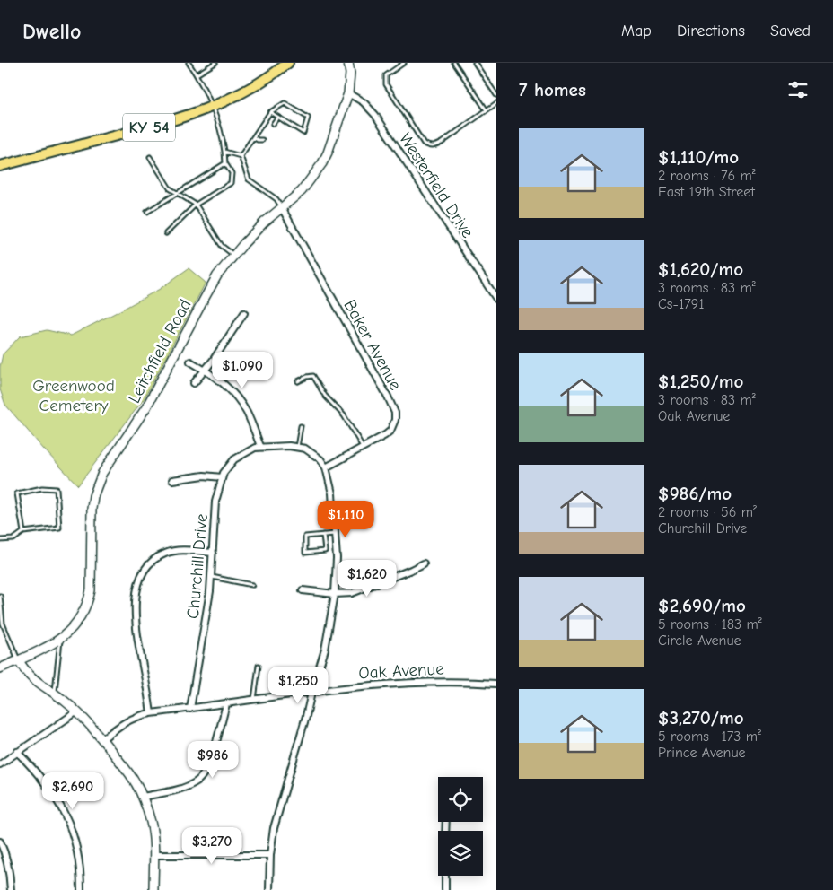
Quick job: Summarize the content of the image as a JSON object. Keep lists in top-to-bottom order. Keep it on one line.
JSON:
{"streets":{"main road":["KY 54"],"street":["Westerfield Drive","Baker Avenue","Leitchfield Road","Churchill Drive","Oak Avenue"]},"crossings":[["Westerfield Drive","Leitchfield Road"],["Baker Avenue","Leitchfield Road"],["Churchill Drive","Oak Avenue"]],"parks":["Greenwood Cemetery"],"page":{"header":"Dwello","nav":["Map","Directions","Saved"],"heading":"7 homes","list":[{"name":"$1,110/mo","note":"2 rooms · 76 m² · East 19th Street"},{"name":"$1,620/mo","note":"3 rooms · 83 m² · Cs-1791"},{"name":"$1,250/mo","note":"3 rooms · 83 m² · Oak Avenue"},{"name":"$986/mo","note":"2 rooms · 56 m² · Churchill Drive"},{"name":"$2,690/mo","note":"5 rooms · 183 m² · Circle Avenue"},{"name":"$3,270/mo","note":"5 rooms · 173 m² · Prince Avenue"}],"price":["$1,090","$1,110","$1,620","$1,250","$986","$2,690","$3,270"]}}
